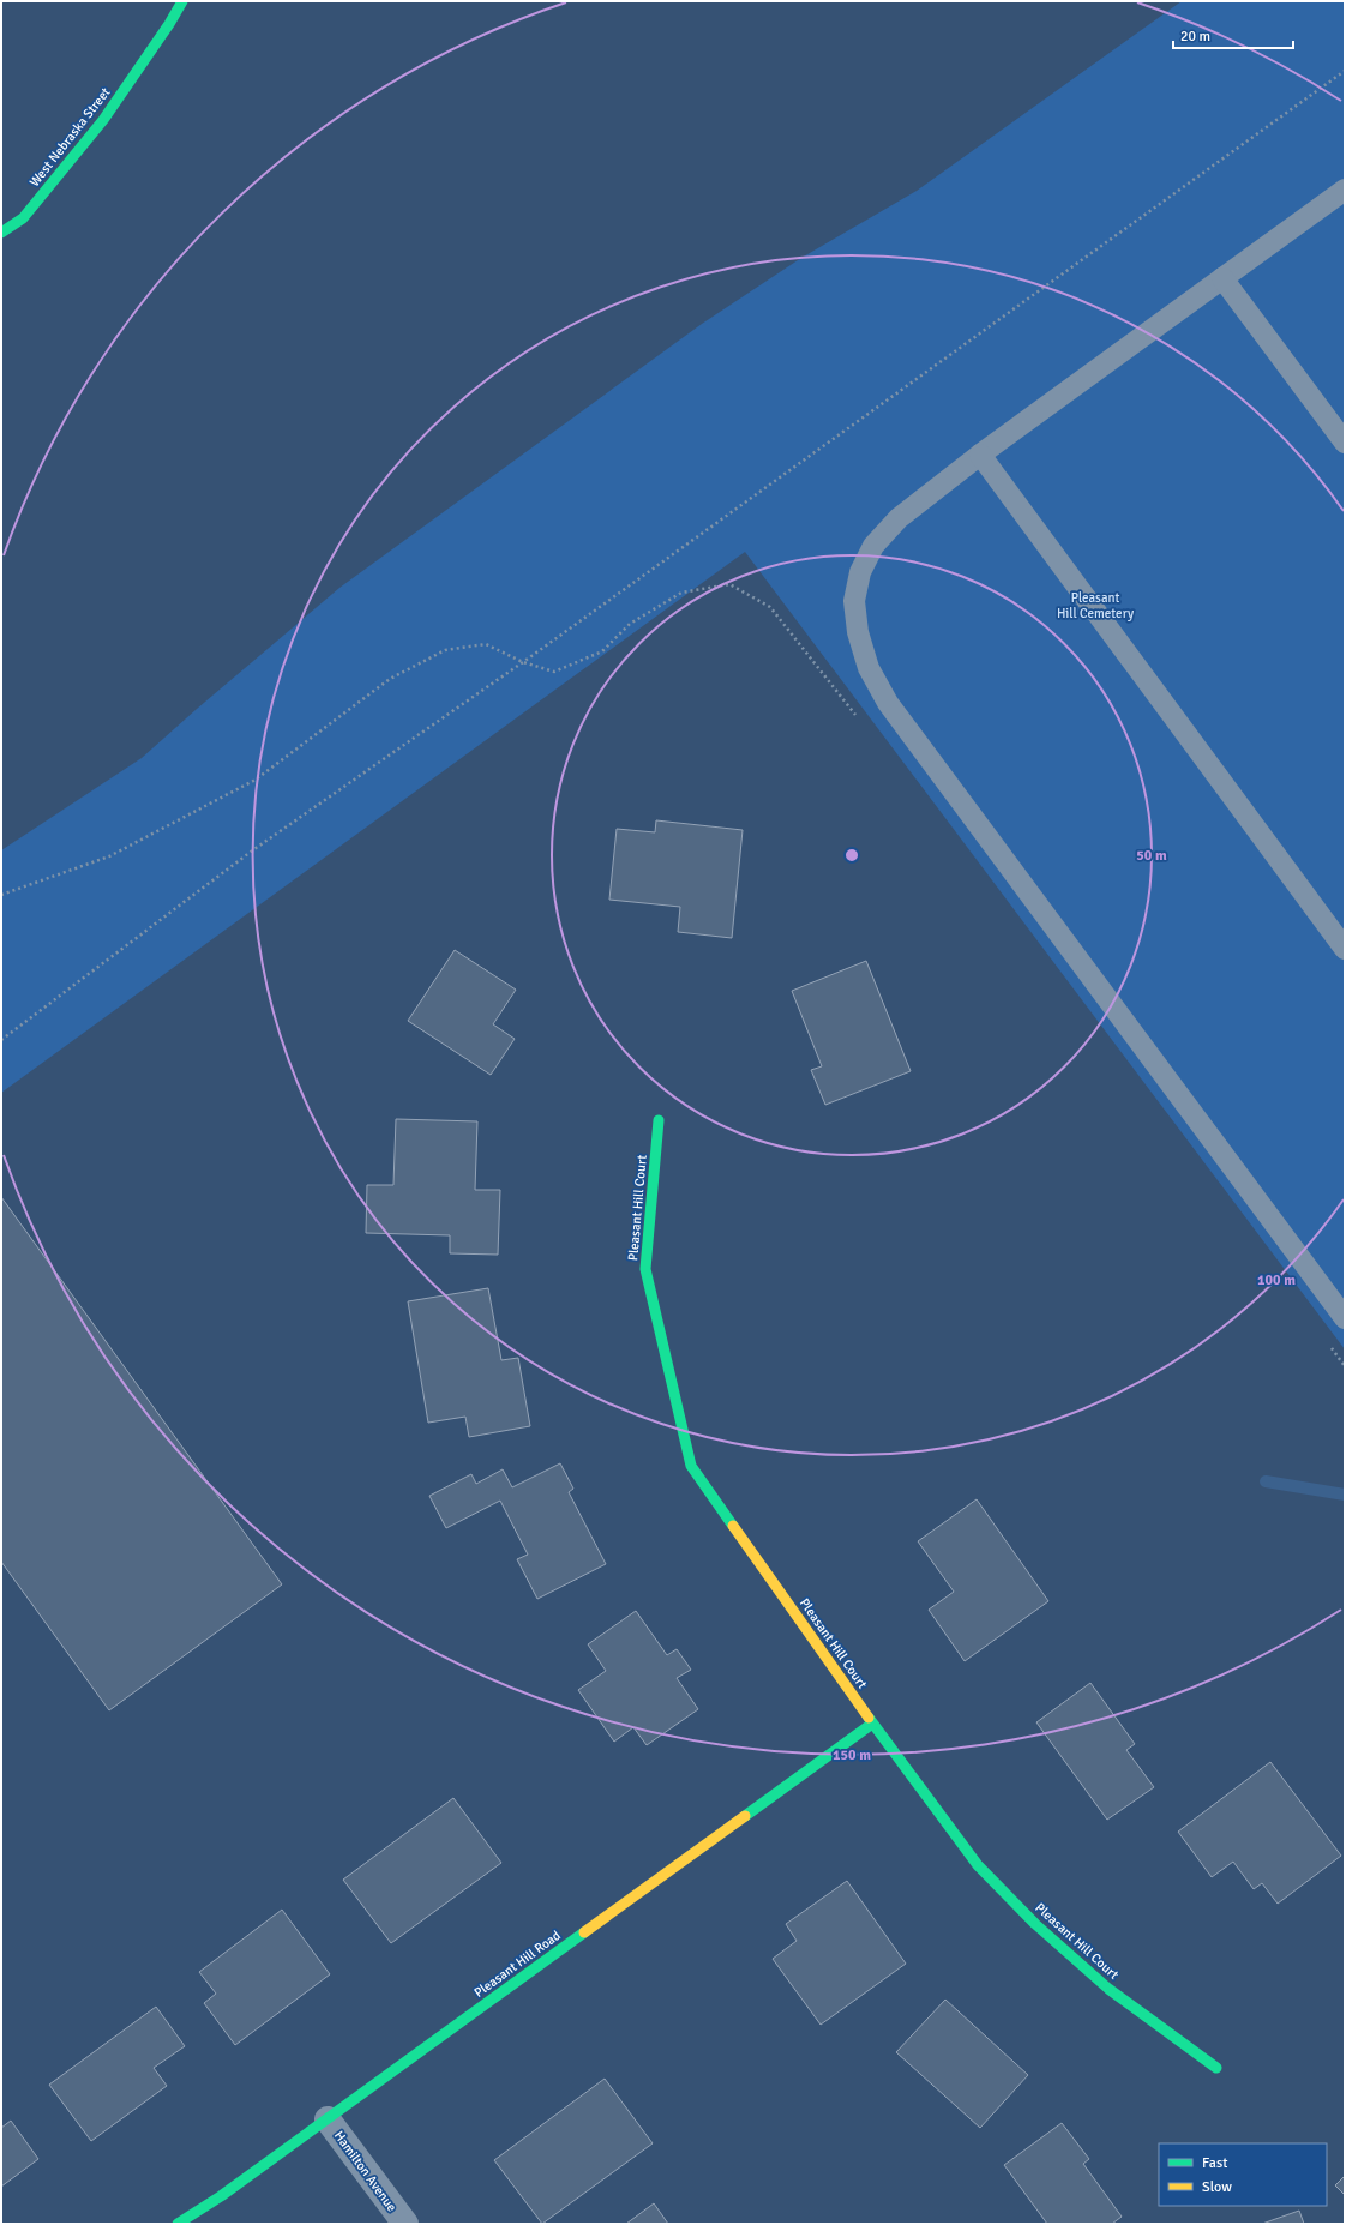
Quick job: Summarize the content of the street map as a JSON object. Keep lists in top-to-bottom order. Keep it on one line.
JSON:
{"streets":{"street":["West Nebraska Street","Pleasant Hill Court","Pleasant Hill Road","Hamilton Avenue"]},"crossings":[["Pleasant Hill Court","Pleasant Hill Road"],["Pleasant Hill Road","Hamilton Avenue"]],"parks":["Pleasant Hill Cemetery"],"legend":["Fast","Slow"],"scale_bar":"20 m","rings":["50 m","100 m","150 m"]}
